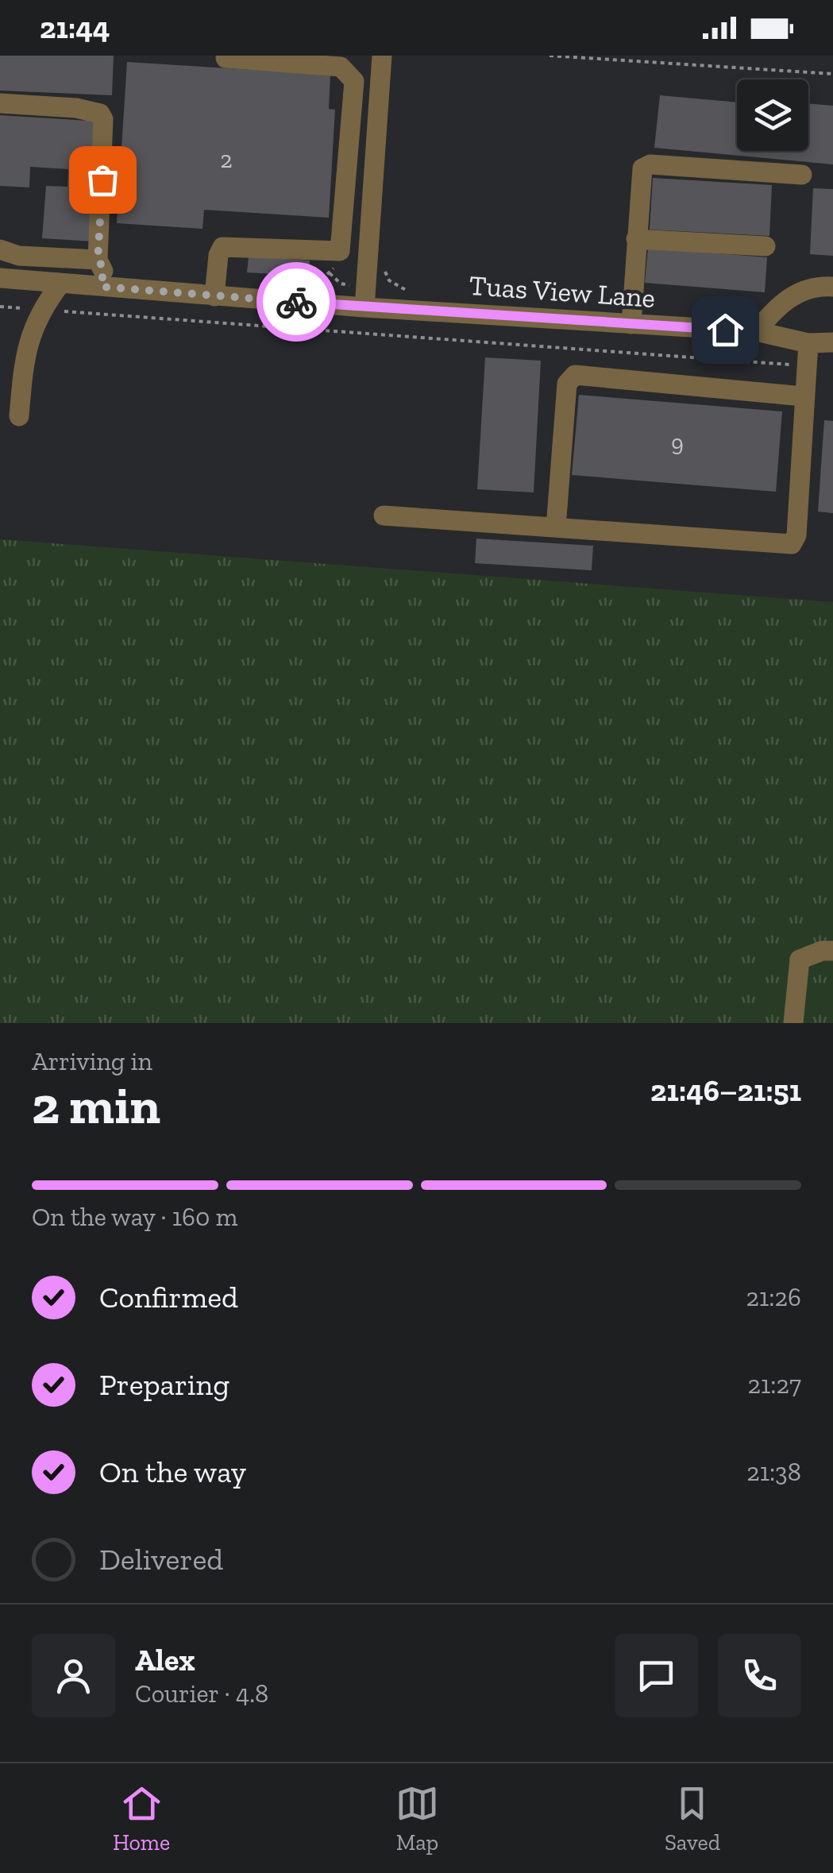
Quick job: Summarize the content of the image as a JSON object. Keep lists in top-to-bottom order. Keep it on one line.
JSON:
{"streets":{"lane":["Tuas View Lane"]},"house_numbers":["2","9"],"page":{"status":"21:44","heading":["2 min","Arriving in","21:46–21:51"],"panel":["Alex","Courier · 4.8"],"bar":"On the way · 160 m","list":[["Confirmed","21:26"],["Preparing","21:27"],["On the way","21:38"],"Delivered"],"tabs":["Home","Map","Saved"]}}
